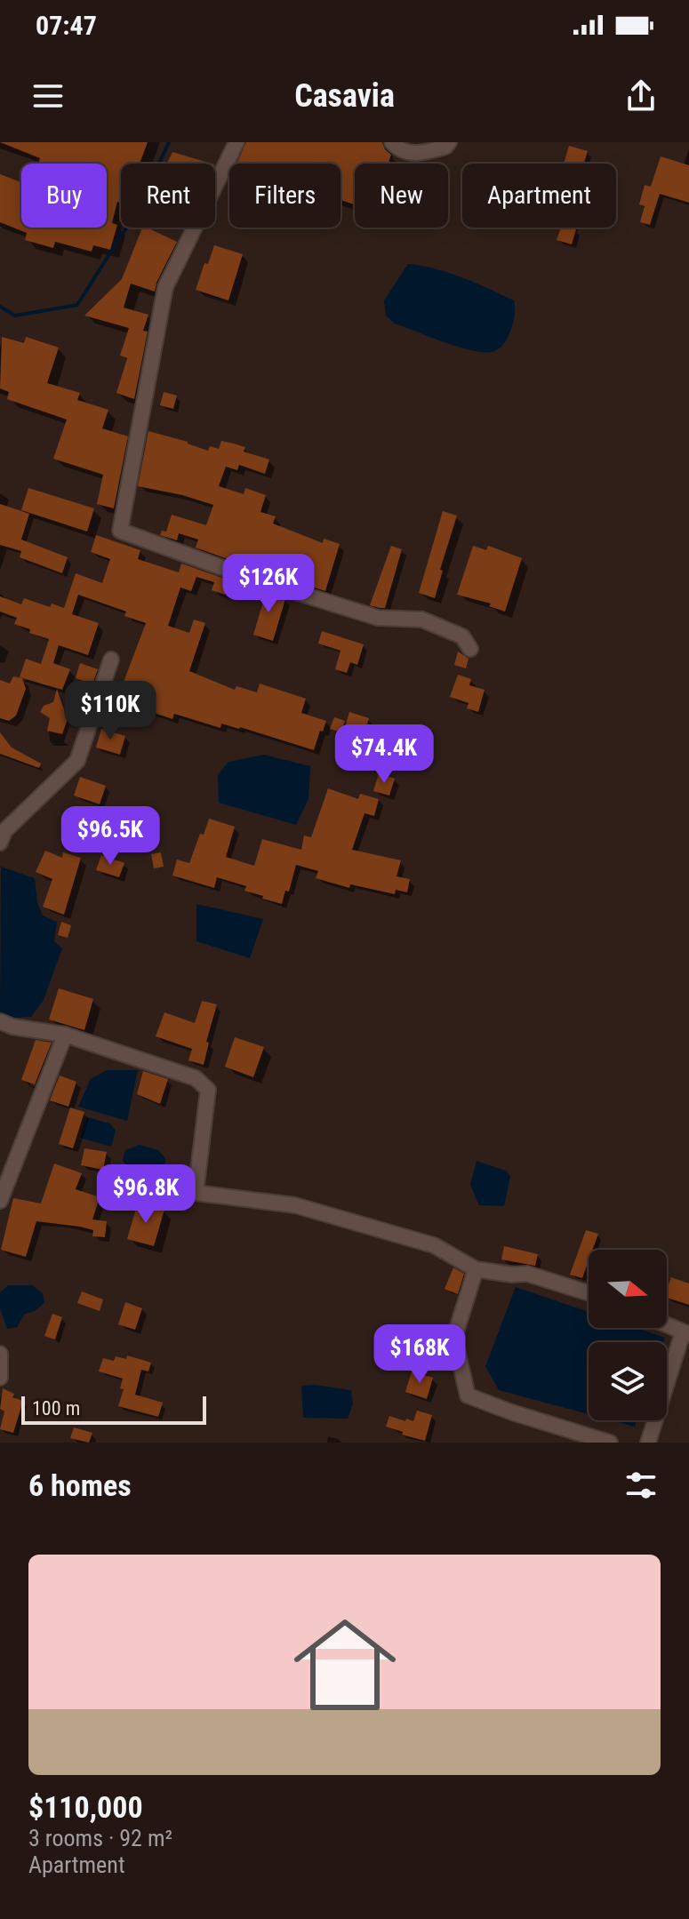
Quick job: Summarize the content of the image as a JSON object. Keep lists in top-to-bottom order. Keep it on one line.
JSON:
{"scale_bar":"100 m","north":"right","page":{"status":"07:47","header":"Casavia","chip":["Buy","Rent","Filters","New","Apartment"],"price":["$126K","$110K","$74.4K","$96.5K","$96.8K","$168K"],"scale":"100 m","heading":"6 homes","list":[{"name":"$110,000","note":"3 rooms · 92 m² · Apartment"}]}}
